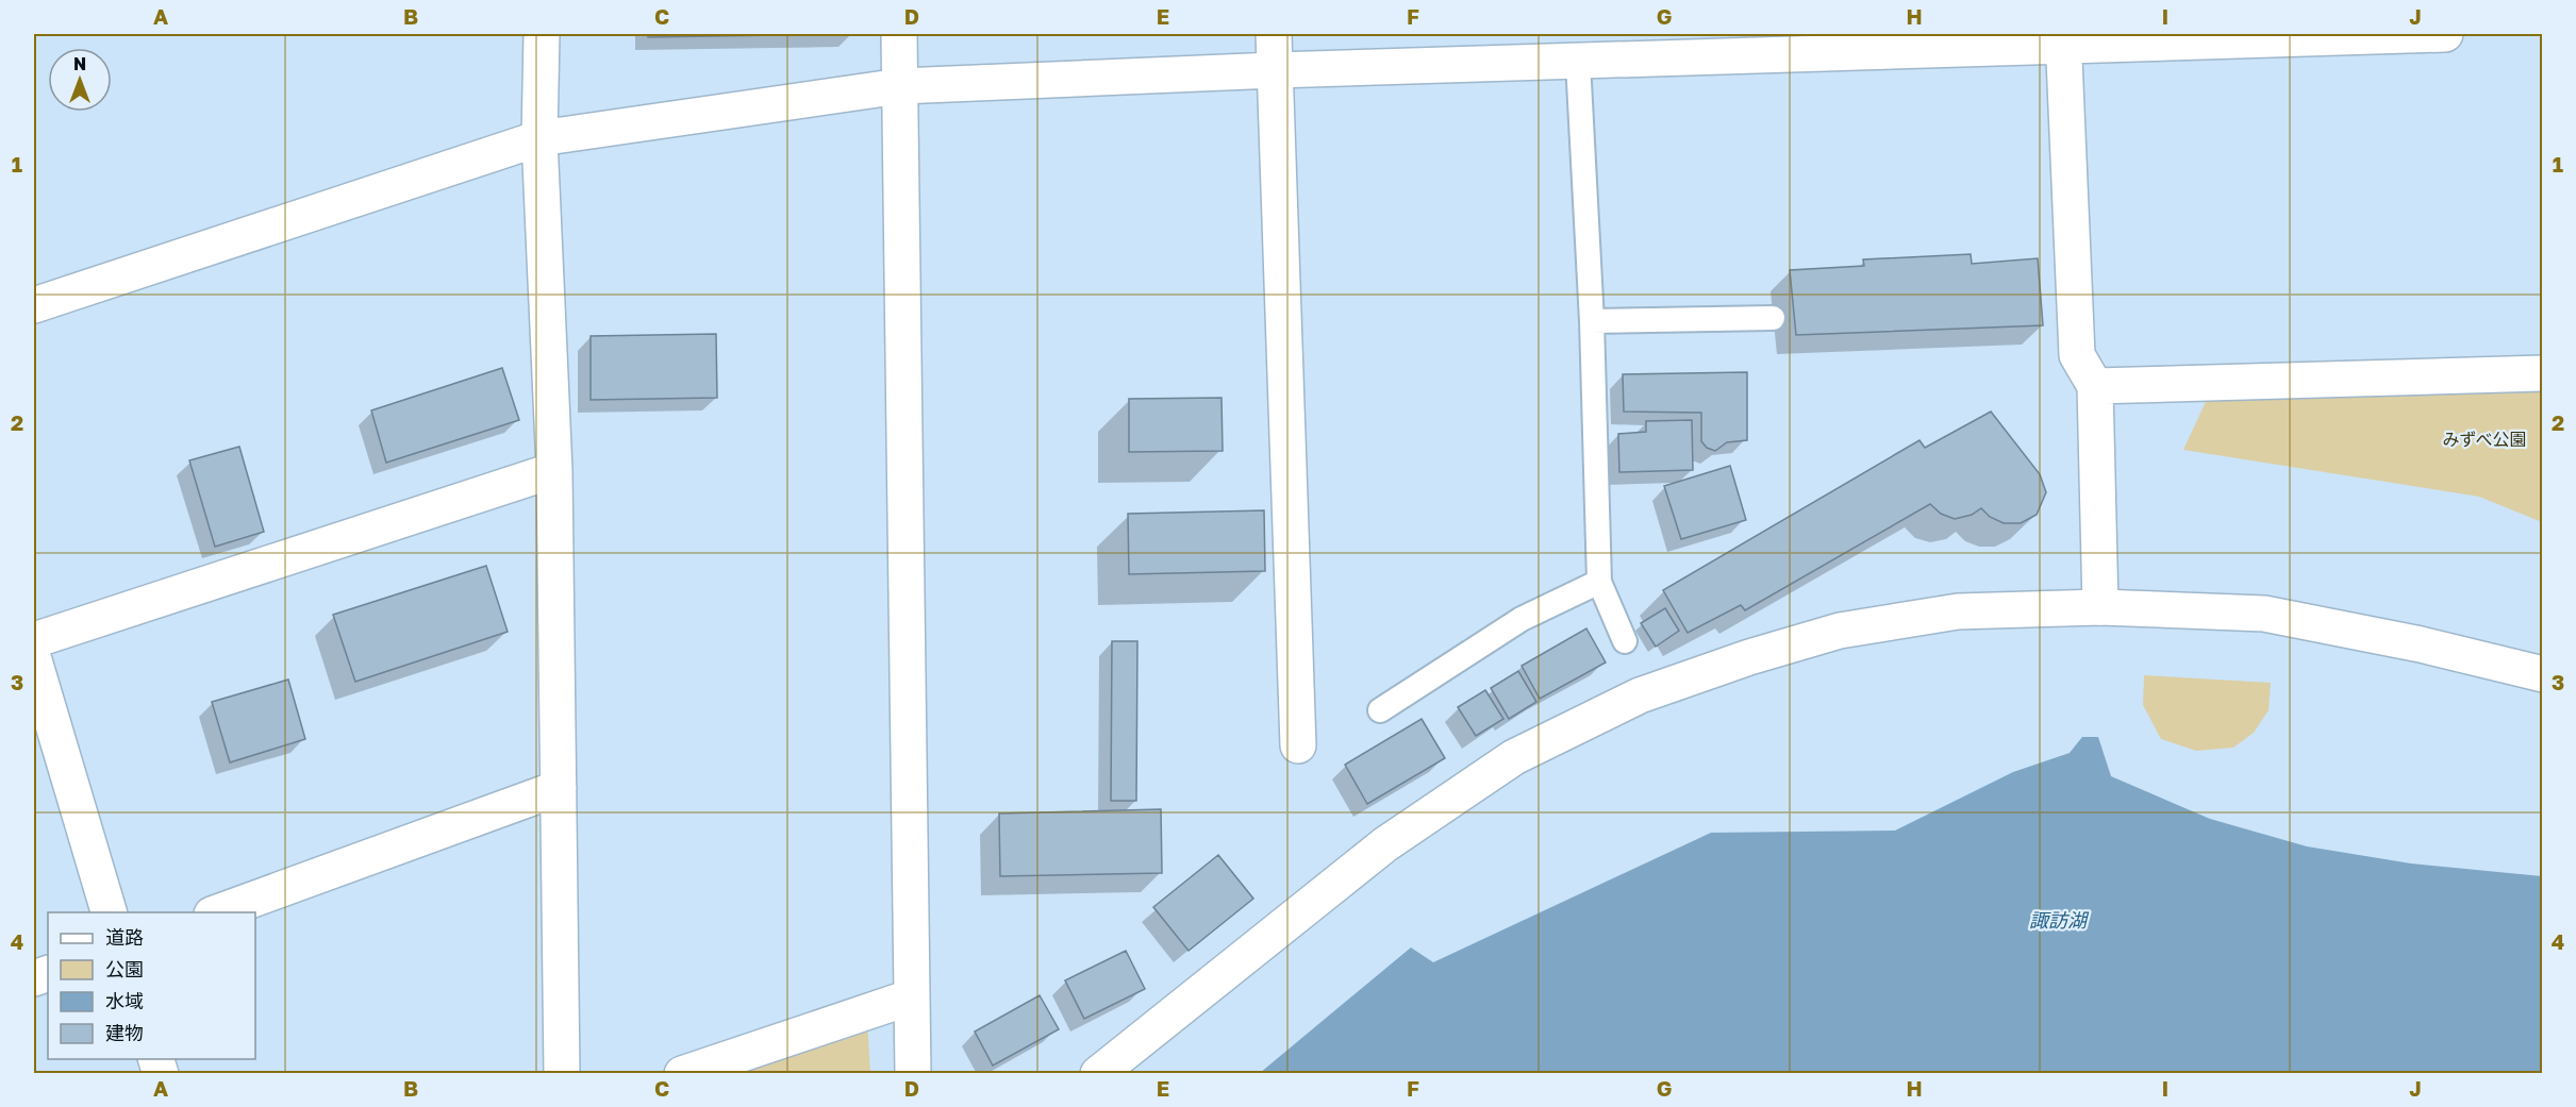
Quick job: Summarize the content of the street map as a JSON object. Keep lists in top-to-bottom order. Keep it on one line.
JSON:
{"water":["諏訪湖"],"parks":["みずべ公園"],"legend":["道路","公園","水域","建物"],"north":"top","grid":{"columns":["A","B","C","D","E","F","G","H","I","J"],"rows":["1","2","3","4"]}}
